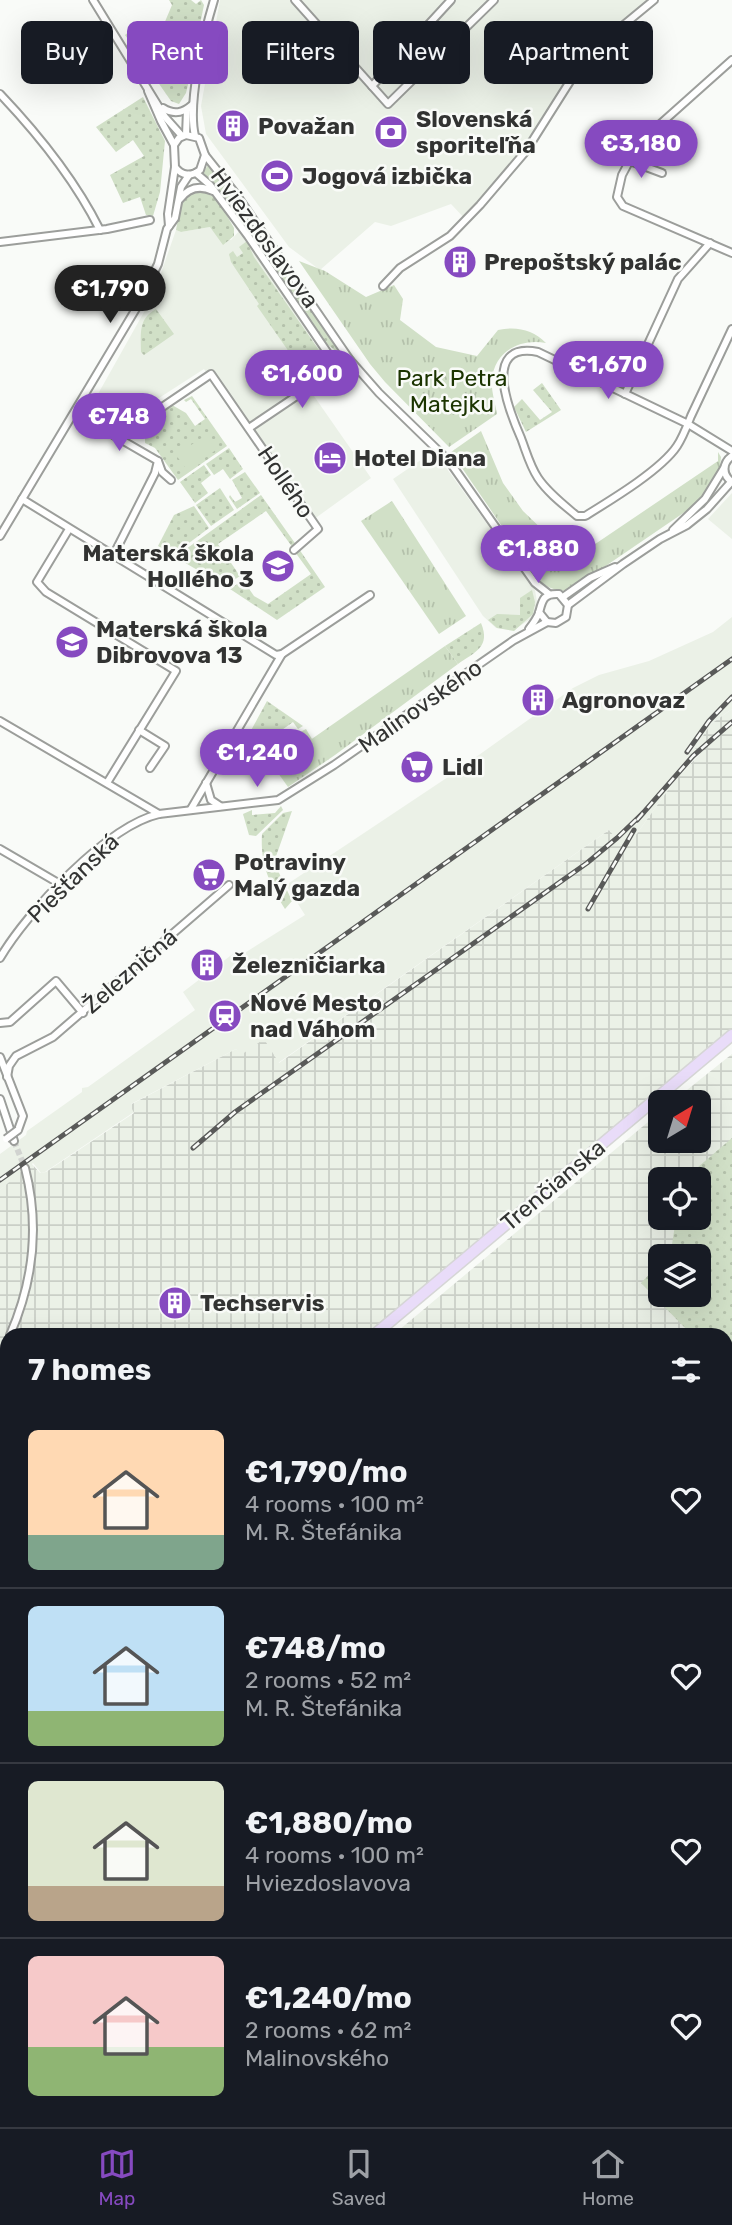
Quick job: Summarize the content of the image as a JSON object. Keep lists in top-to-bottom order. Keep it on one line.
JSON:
{"streets":{"main road":["Trenčianska"],"street":["Hviezdoslavova","Hollého","Malinovského","Piešťanská","Železničná"]},"crossings":[["Hviezdoslavova","Malinovského"],["Malinovského","Piešťanská"]],"parks":["Park Petra Matejku"],"places":{"building":["Považan","Prepoštský palác","Agronovaz","Železničiarka","Techservis"],"bank":["Slovenská sporiteľňa"],"sports":["Jogová izbička"],"hotel":["Hotel Diana"],"school or university":["Materská škola Hollého 3","Materská škola Dibrovova 13"],"supermarket":["Lidl","Potraviny Malý gazda"],"station":["Nové Mesto nad Váhom"]},"north":"top right","page":{"chip":["Buy","Rent","Filters","New","Apartment"],"price":["€3,180","€1,790","€1,670","€1,600","€748","€1,880","€1,240"],"heading":"7 homes","list":[{"name":"€1,790/mo","note":"4 rooms · 100 m² · M. R. Štefánika"},{"name":"€748/mo","note":"2 rooms · 52 m² · M. R. Štefánika"},{"name":"€1,880/mo","note":"4 rooms · 100 m² · Hviezdoslavova"},{"name":"€1,240/mo","note":"2 rooms · 62 m² · Malinovského"}],"tabs":["Map","Saved","Home"]}}
